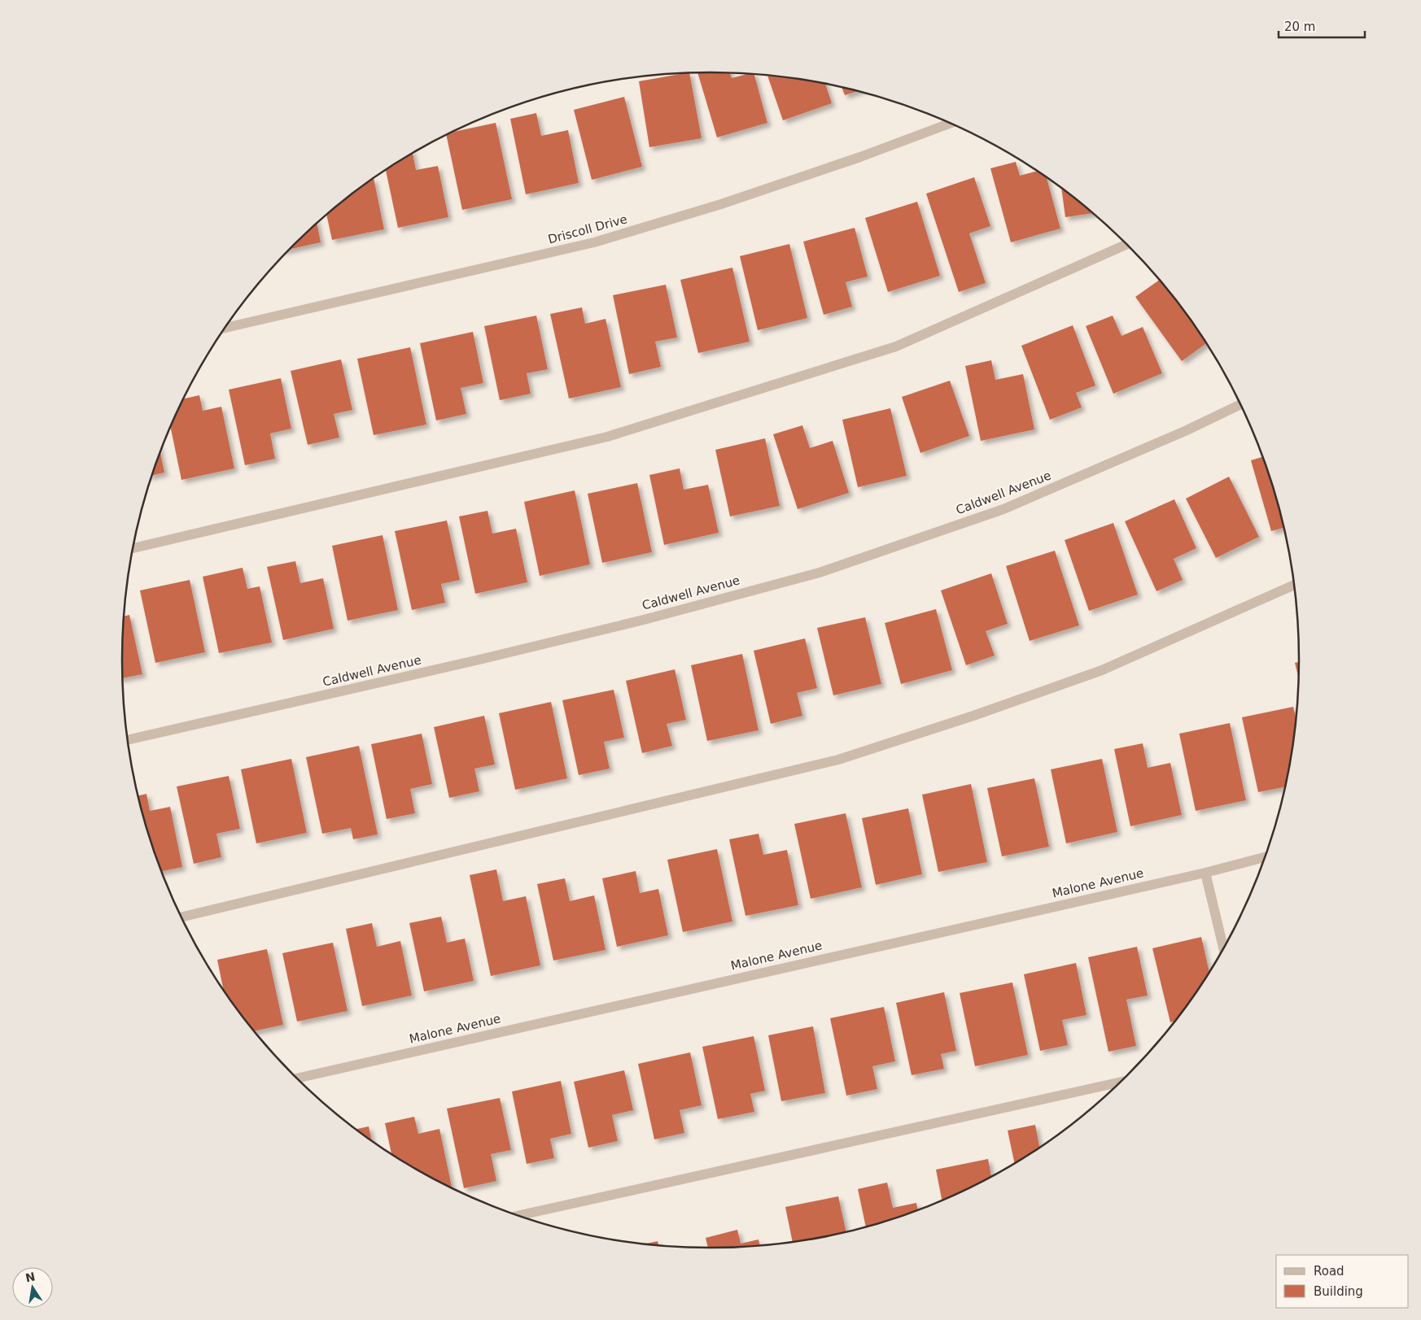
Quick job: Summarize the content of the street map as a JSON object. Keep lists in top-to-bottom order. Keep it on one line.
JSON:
{"streets":{"street":["Driscoll Drive","Caldwell Avenue","Malone Avenue"]},"legend":["Road","Building"],"scale_bar":"20 m","north":"top"}
